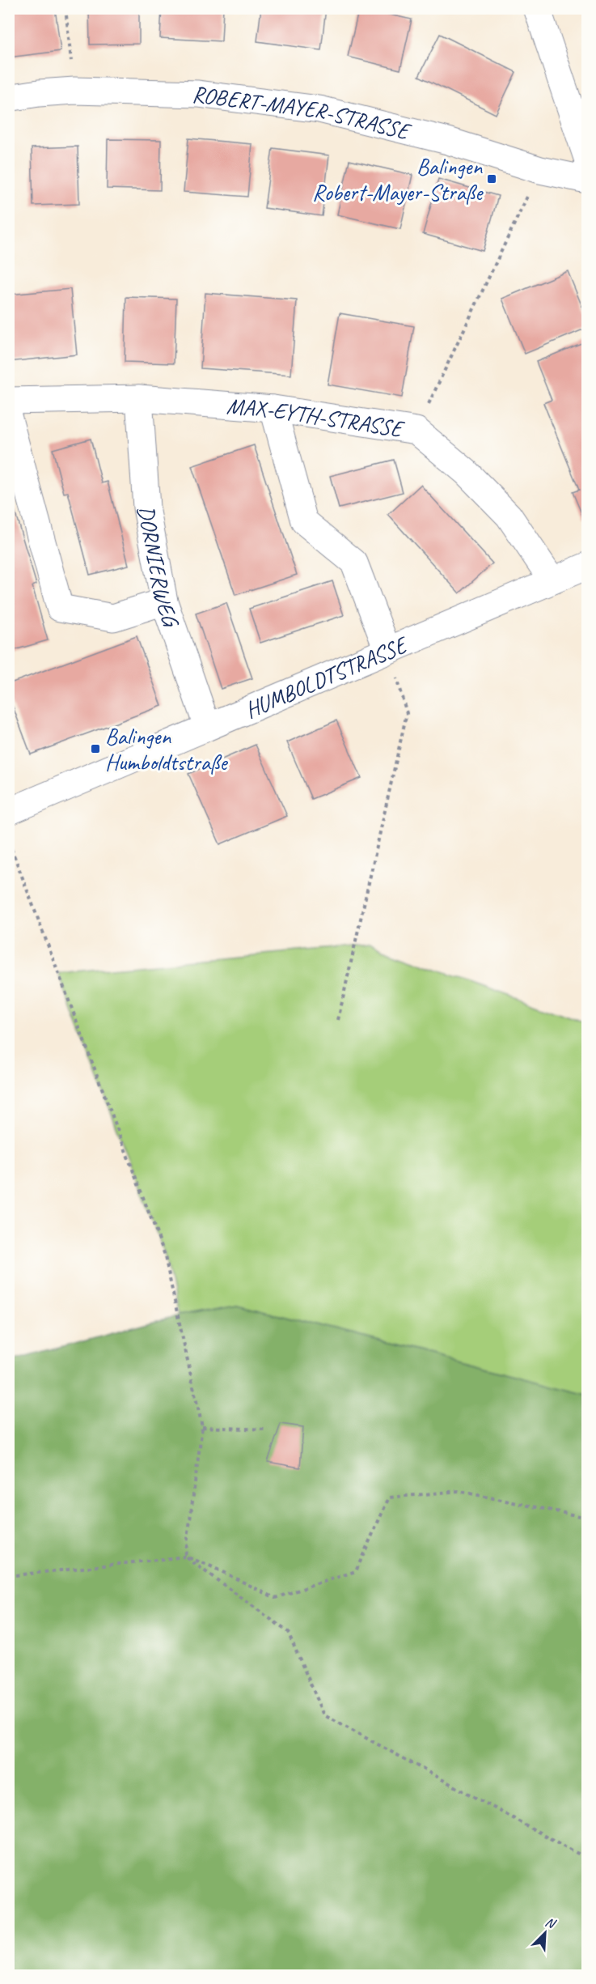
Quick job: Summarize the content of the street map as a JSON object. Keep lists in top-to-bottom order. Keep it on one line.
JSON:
{"streets":{"street":["ROBERT-MAYER-STRASSE","MAX-EYTH-STRASSE","DORNIERWEG","HUMBOLDTSTRASSE"]},"crossings":[["MAX-EYTH-STRASSE","DORNIERWEG"],["MAX-EYTH-STRASSE","HUMBOLDTSTRASSE"],["DORNIERWEG","HUMBOLDTSTRASSE"]],"places":{"transit":["Balingen Robert-Mayer-Straße","Balingen Humboldtstraße"]},"north":"top right"}
